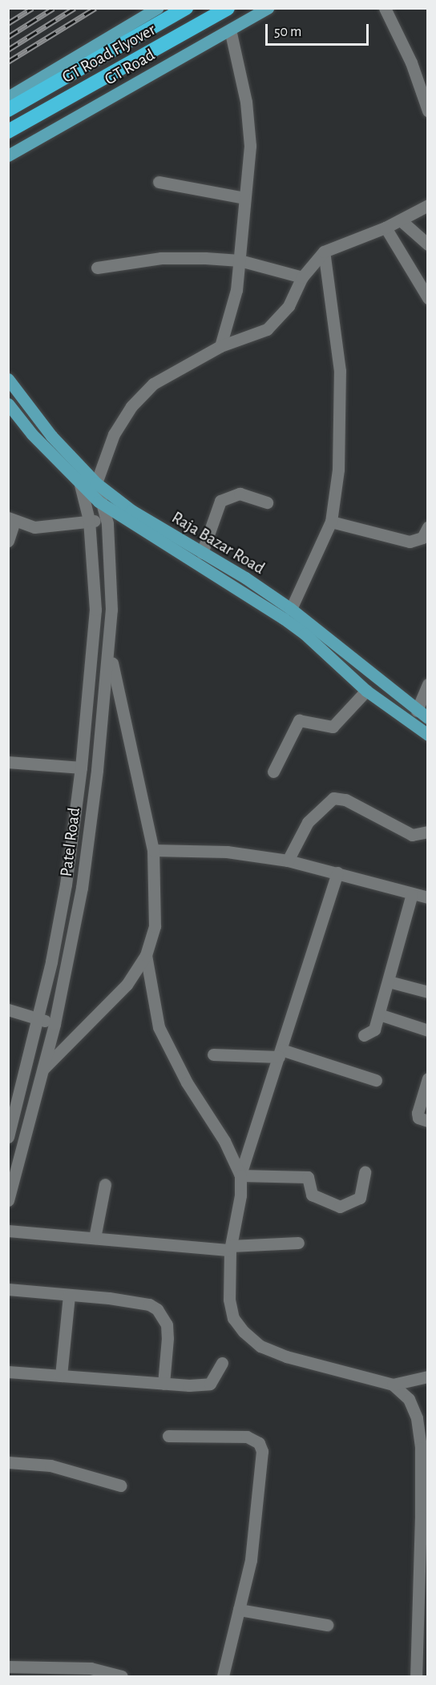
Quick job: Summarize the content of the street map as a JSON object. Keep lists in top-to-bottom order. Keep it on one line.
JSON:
{"streets":{"highway":["GT Road Flyover"],"main road":["GT Road","Raja Bazar Road"],"street":["Patel Road"]},"crossings":[["Raja Bazar Road","Patel Road"]],"scale_bar":"50 m"}
